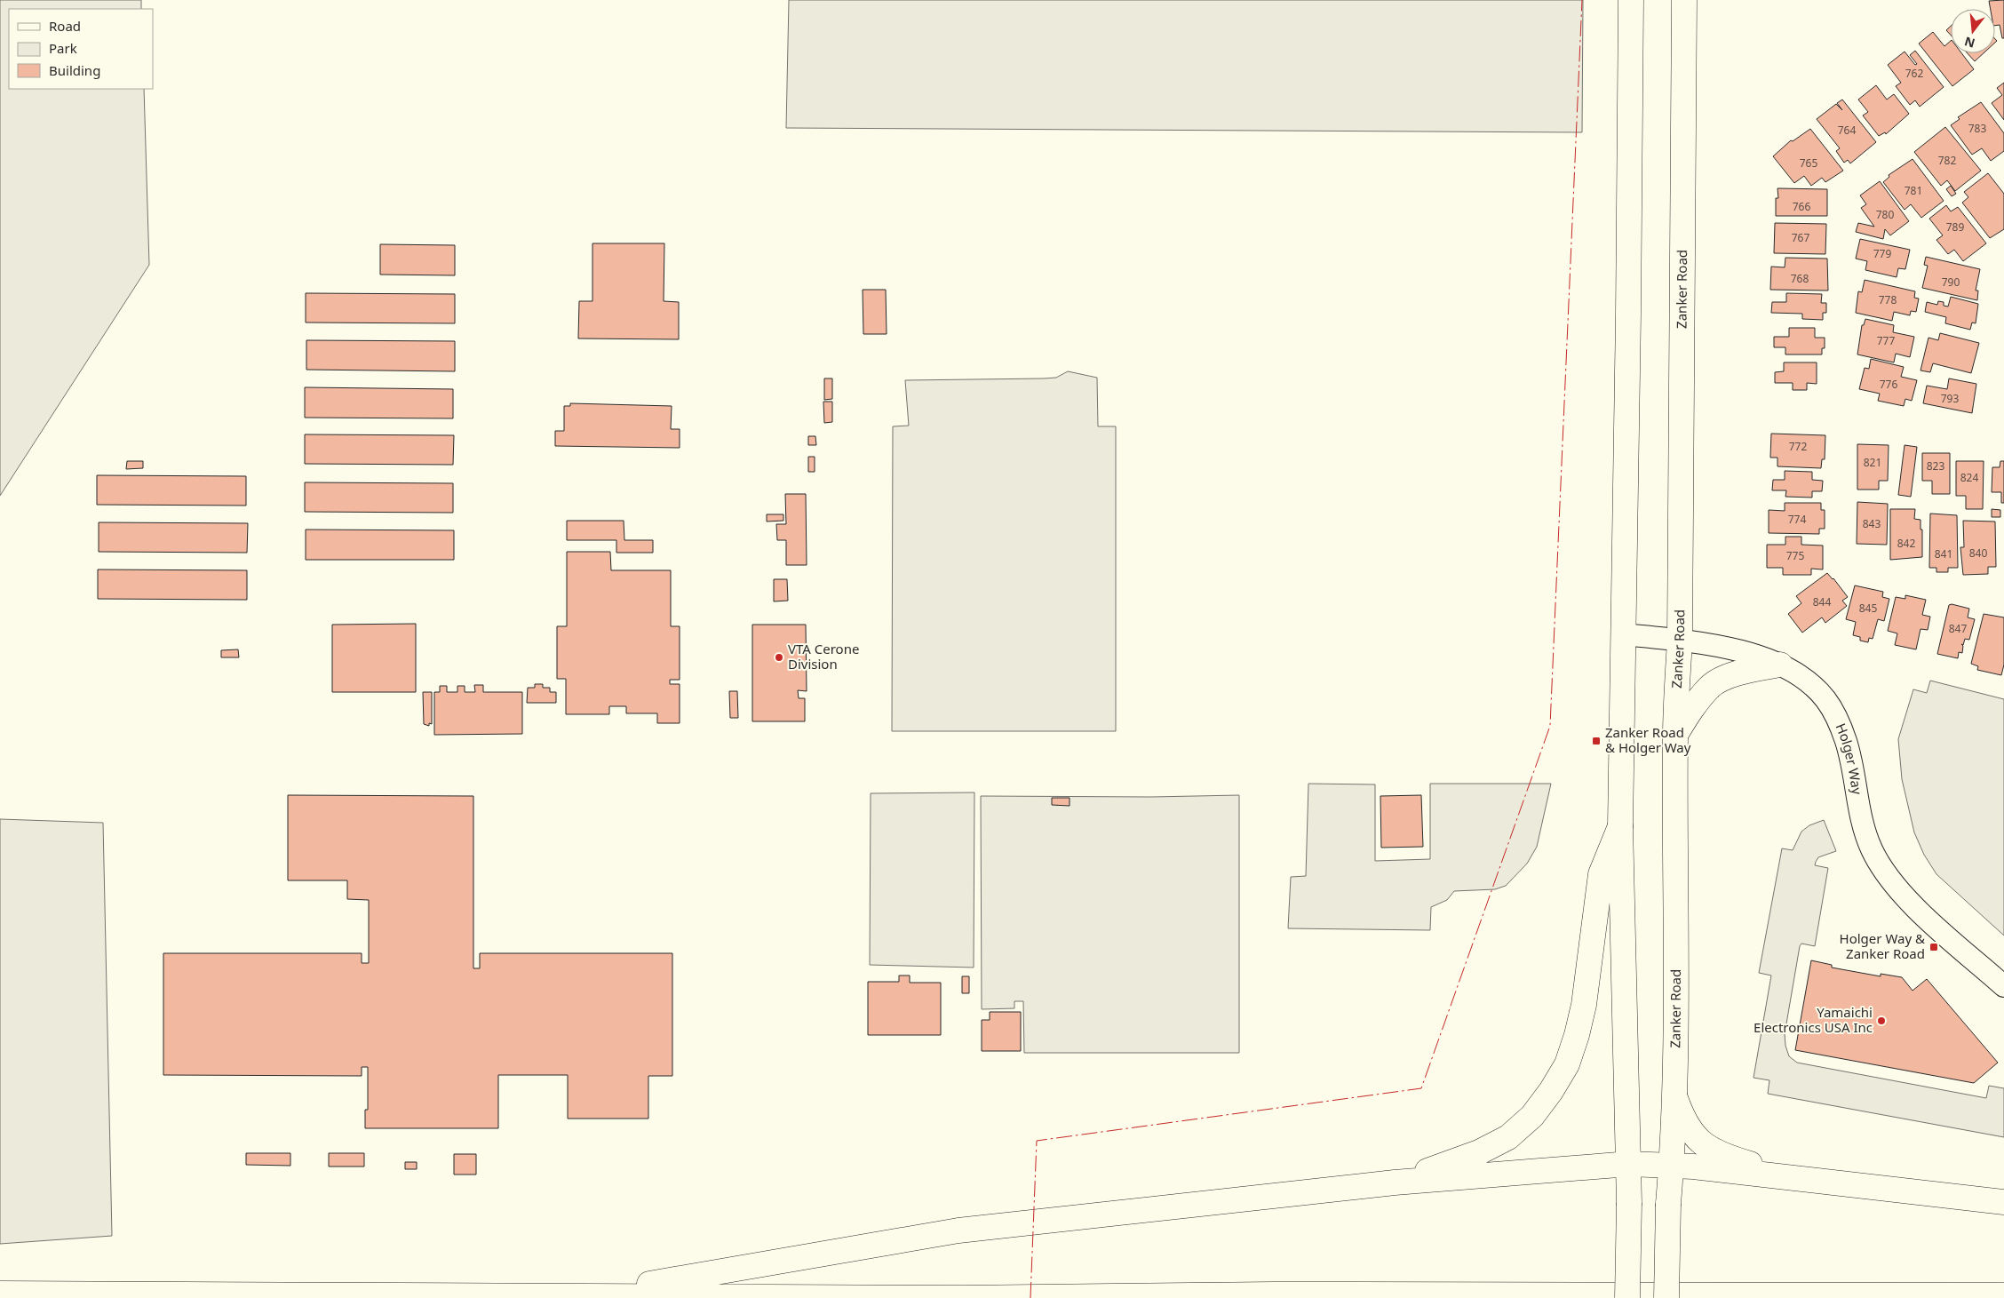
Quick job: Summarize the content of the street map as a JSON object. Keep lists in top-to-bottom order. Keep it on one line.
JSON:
{"streets":{"main road":["Zanker Road"],"street":["Holger Way"]},"crossings":[["Zanker Road","Holger Way"]],"places":{"other":["VTA Cerone Division","Yamaichi Electronics USA Inc"],"transit":["Zanker Road & Holger Way","Holger Way & Zanker Road"]},"house_numbers":["762","783","764","782","765","781","766","780","789","767","779","768","790","778","777","776","793","772","821","823","824","774","843","842","840","841","775","844","845","847"],"legend":["Road","Park","Building"],"north":"bottom"}
